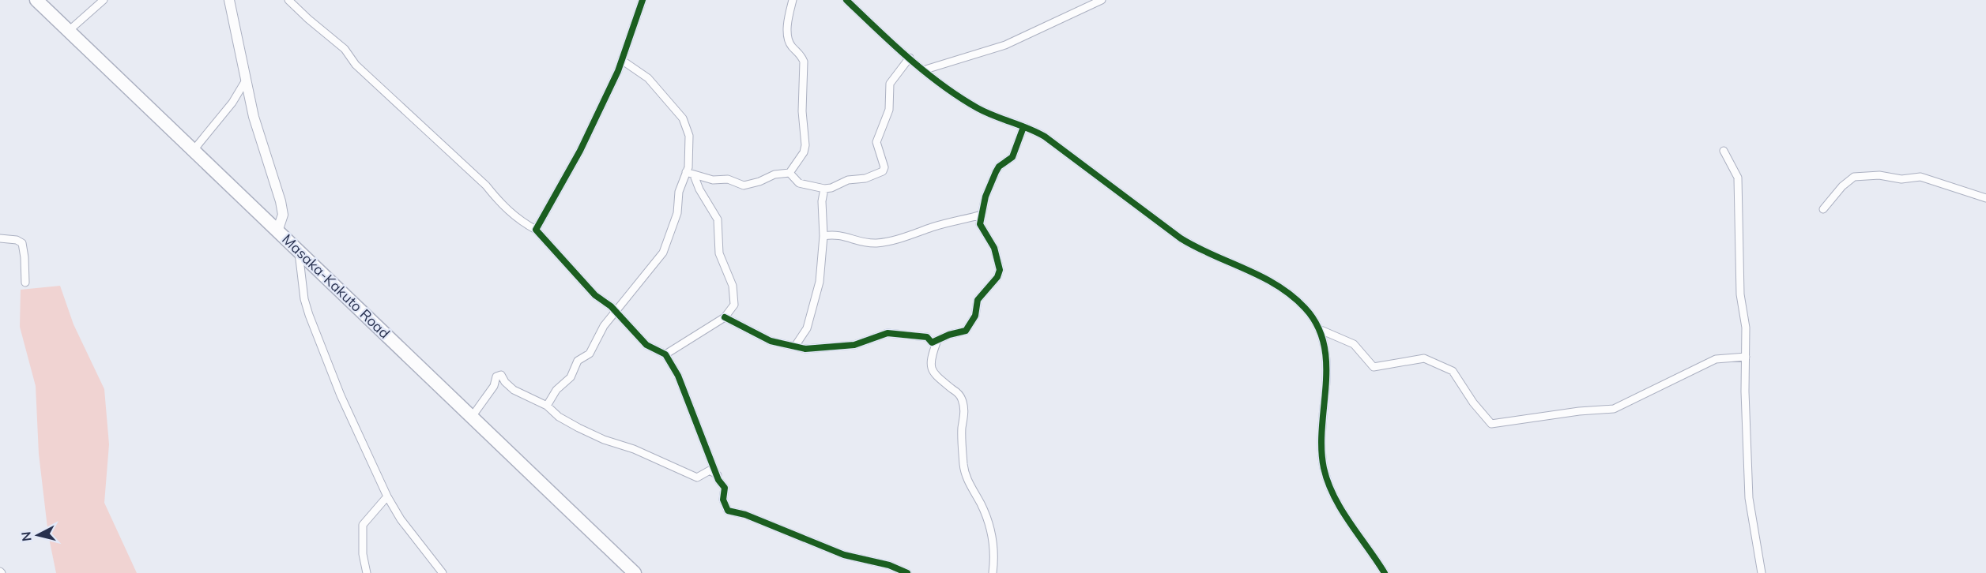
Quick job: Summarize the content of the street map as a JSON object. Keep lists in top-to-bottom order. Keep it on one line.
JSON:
{"streets":{"highway":["Masaka-Kakuto Road"]},"north":"left"}
